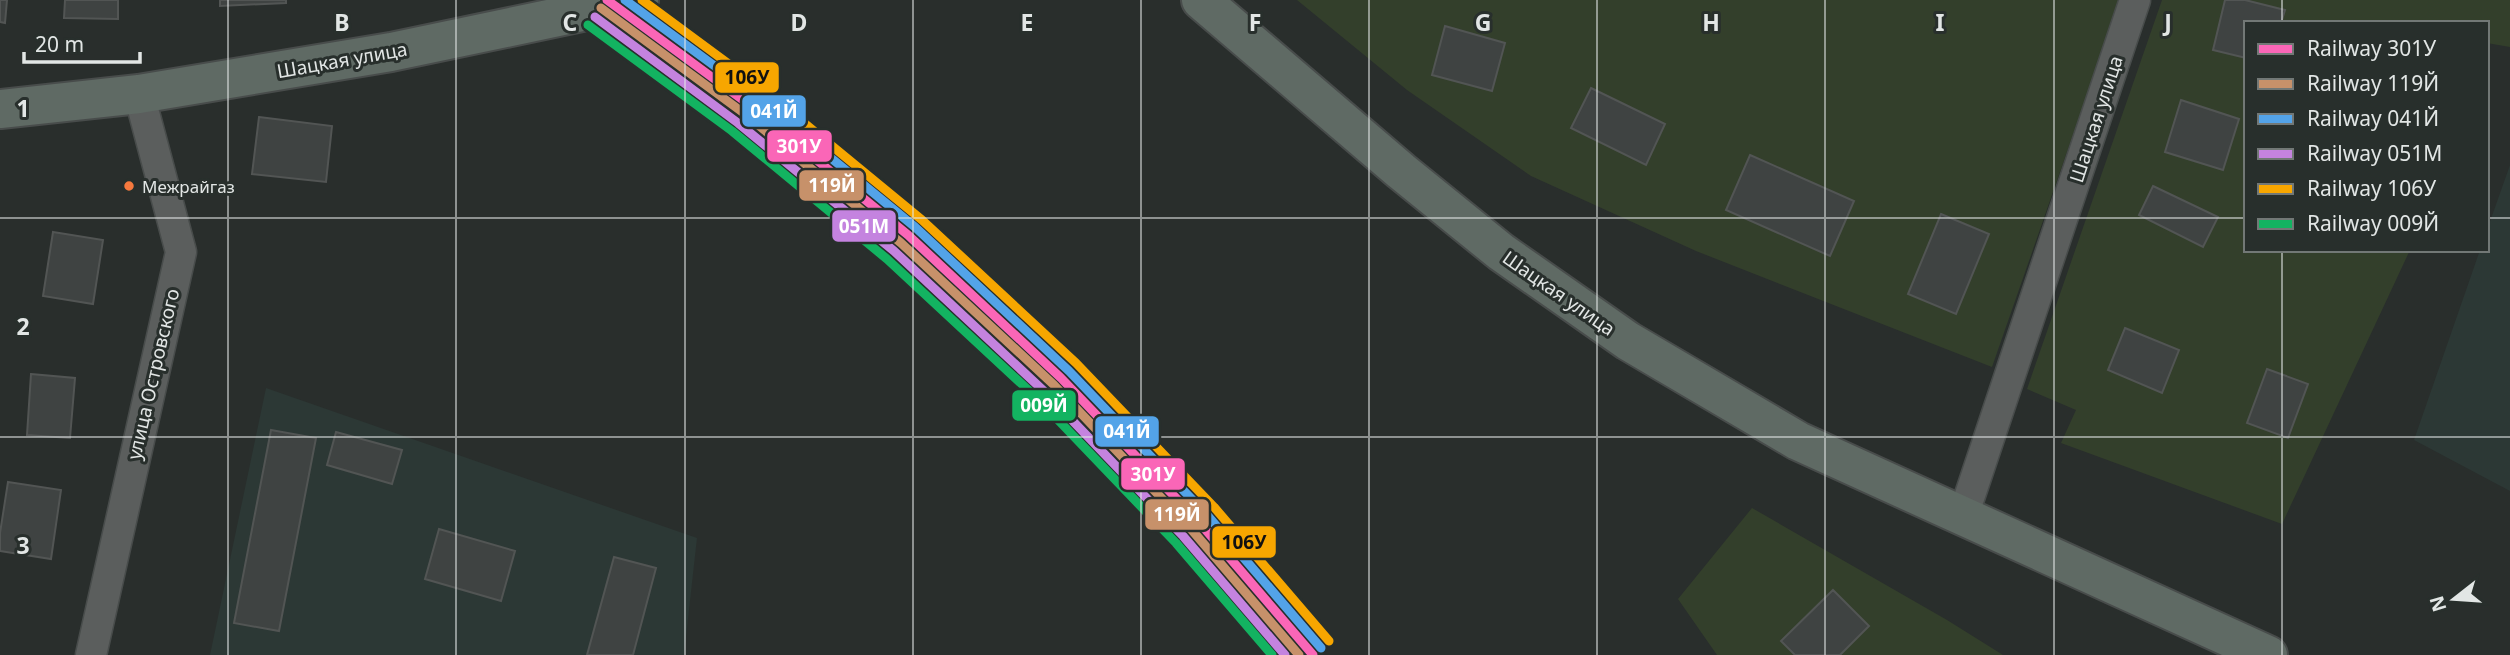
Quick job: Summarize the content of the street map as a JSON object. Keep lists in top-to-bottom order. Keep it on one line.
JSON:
{"streets":{"main road":["Шацкая улица"],"street":["улица Островского"]},"crossings":[["Шацкая улица","улица Островского"]],"places":["Межрайгаз"],"lines":["rail line 301У","rail line 041Й","rail line 106У","rail line 119Й","rail line 051М","rail line 009Й"],"legend":["Railway 301У","Railway 119Й","Railway 041Й","Railway 051М","Railway 106У","Railway 009Й"],"scale_bar":"20 m","north":"left","grid":{"columns":["B","C","D","E","F","G","H","I","J"],"rows":["1","2","3"]}}
